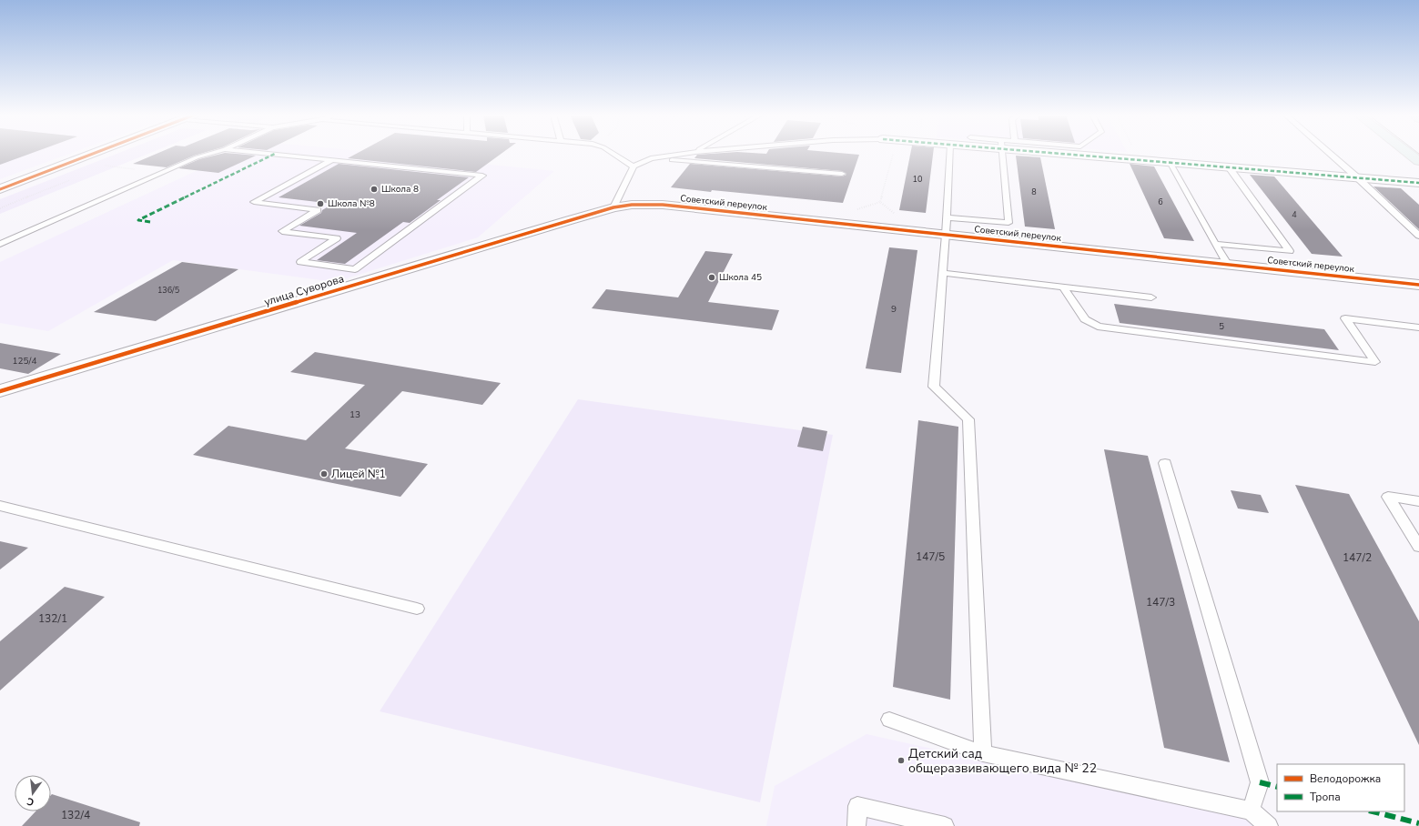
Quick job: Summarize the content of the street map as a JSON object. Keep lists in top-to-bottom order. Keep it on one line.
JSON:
{"streets":{"street":["Советский переулок","улица Суворова"]},"crossings":[["Советский переулок","улица Суворова"]],"places":["Школа 8","Школа №8","Школа 45","Лицей №1","Детский сад общеразвивающего вида № 22"],"house_numbers":["10","8","6","4","136/5","9","5","125/4","13","147/5","147/2","147/3","132/1","132/4"],"legend":["Велодорожка","Тропа"],"north":"bottom"}
